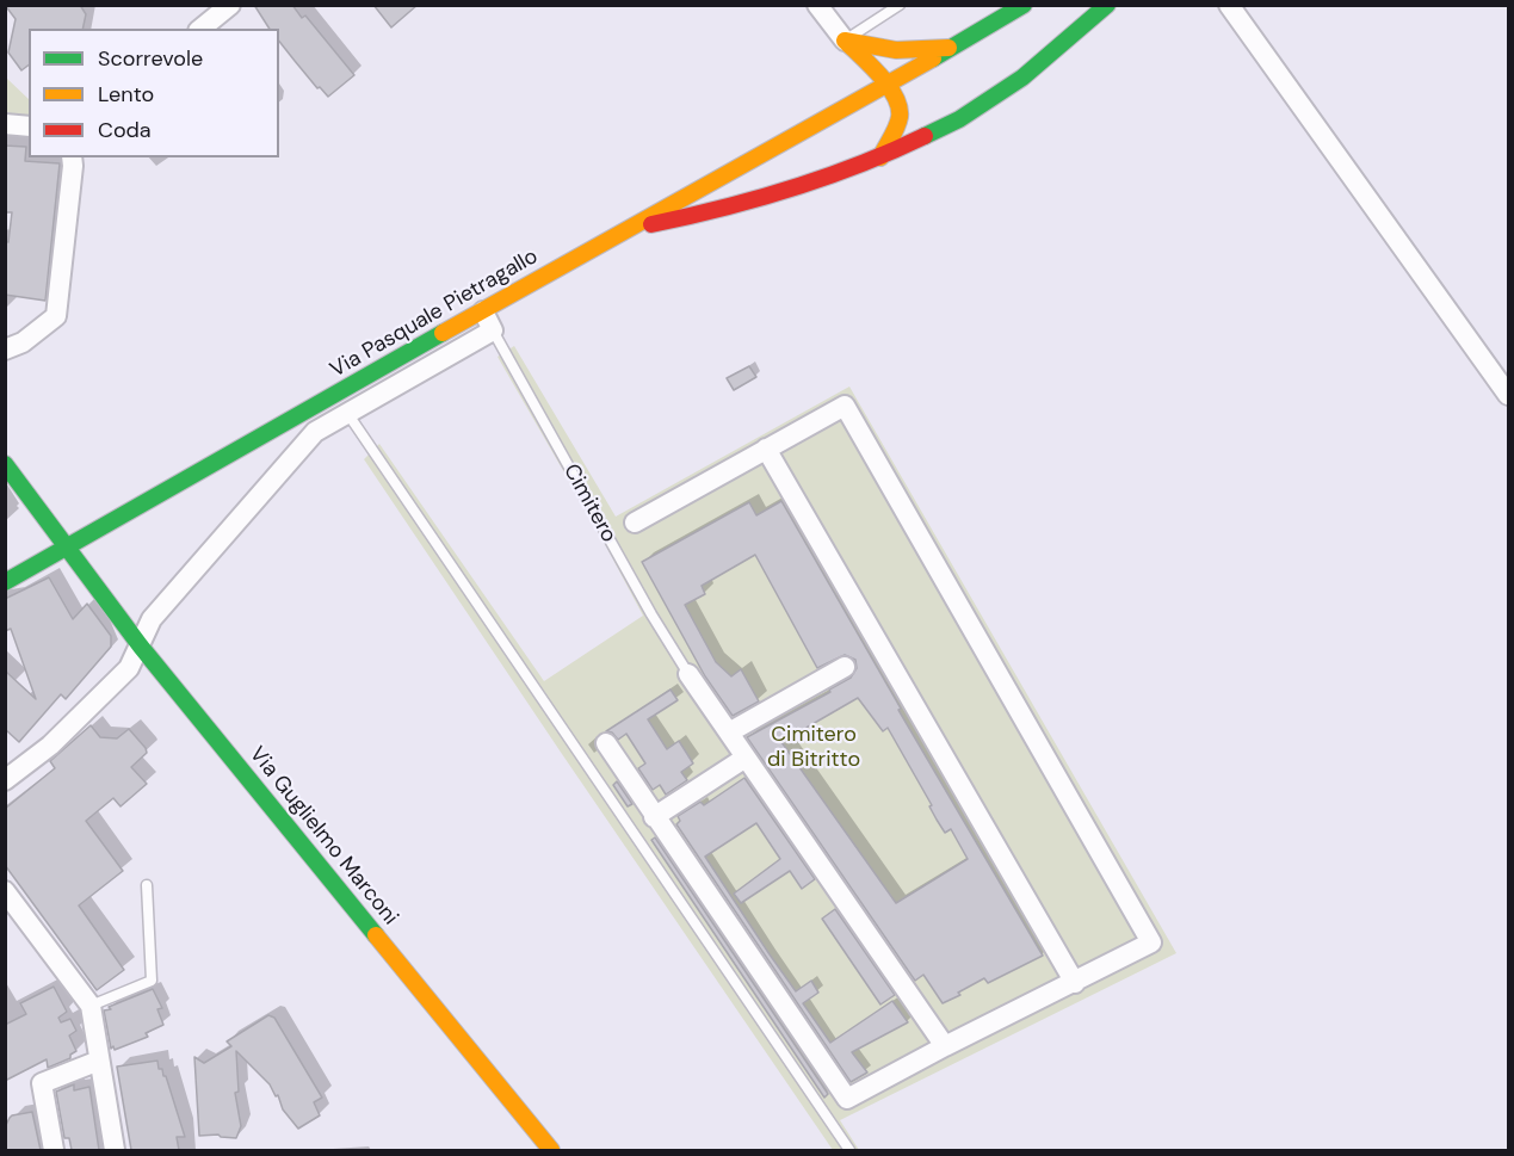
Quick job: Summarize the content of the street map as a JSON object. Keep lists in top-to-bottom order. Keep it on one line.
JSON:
{"streets":{"main road":["Via Pasquale Pietragallo","Via Guglielmo Marconi"],"lane":["Cimitero"]},"crossings":[["Via Pasquale Pietragallo","Via Guglielmo Marconi"]],"parks":["Cimitero di Bitritto"],"legend":["Scorrevole","Lento","Coda"]}
